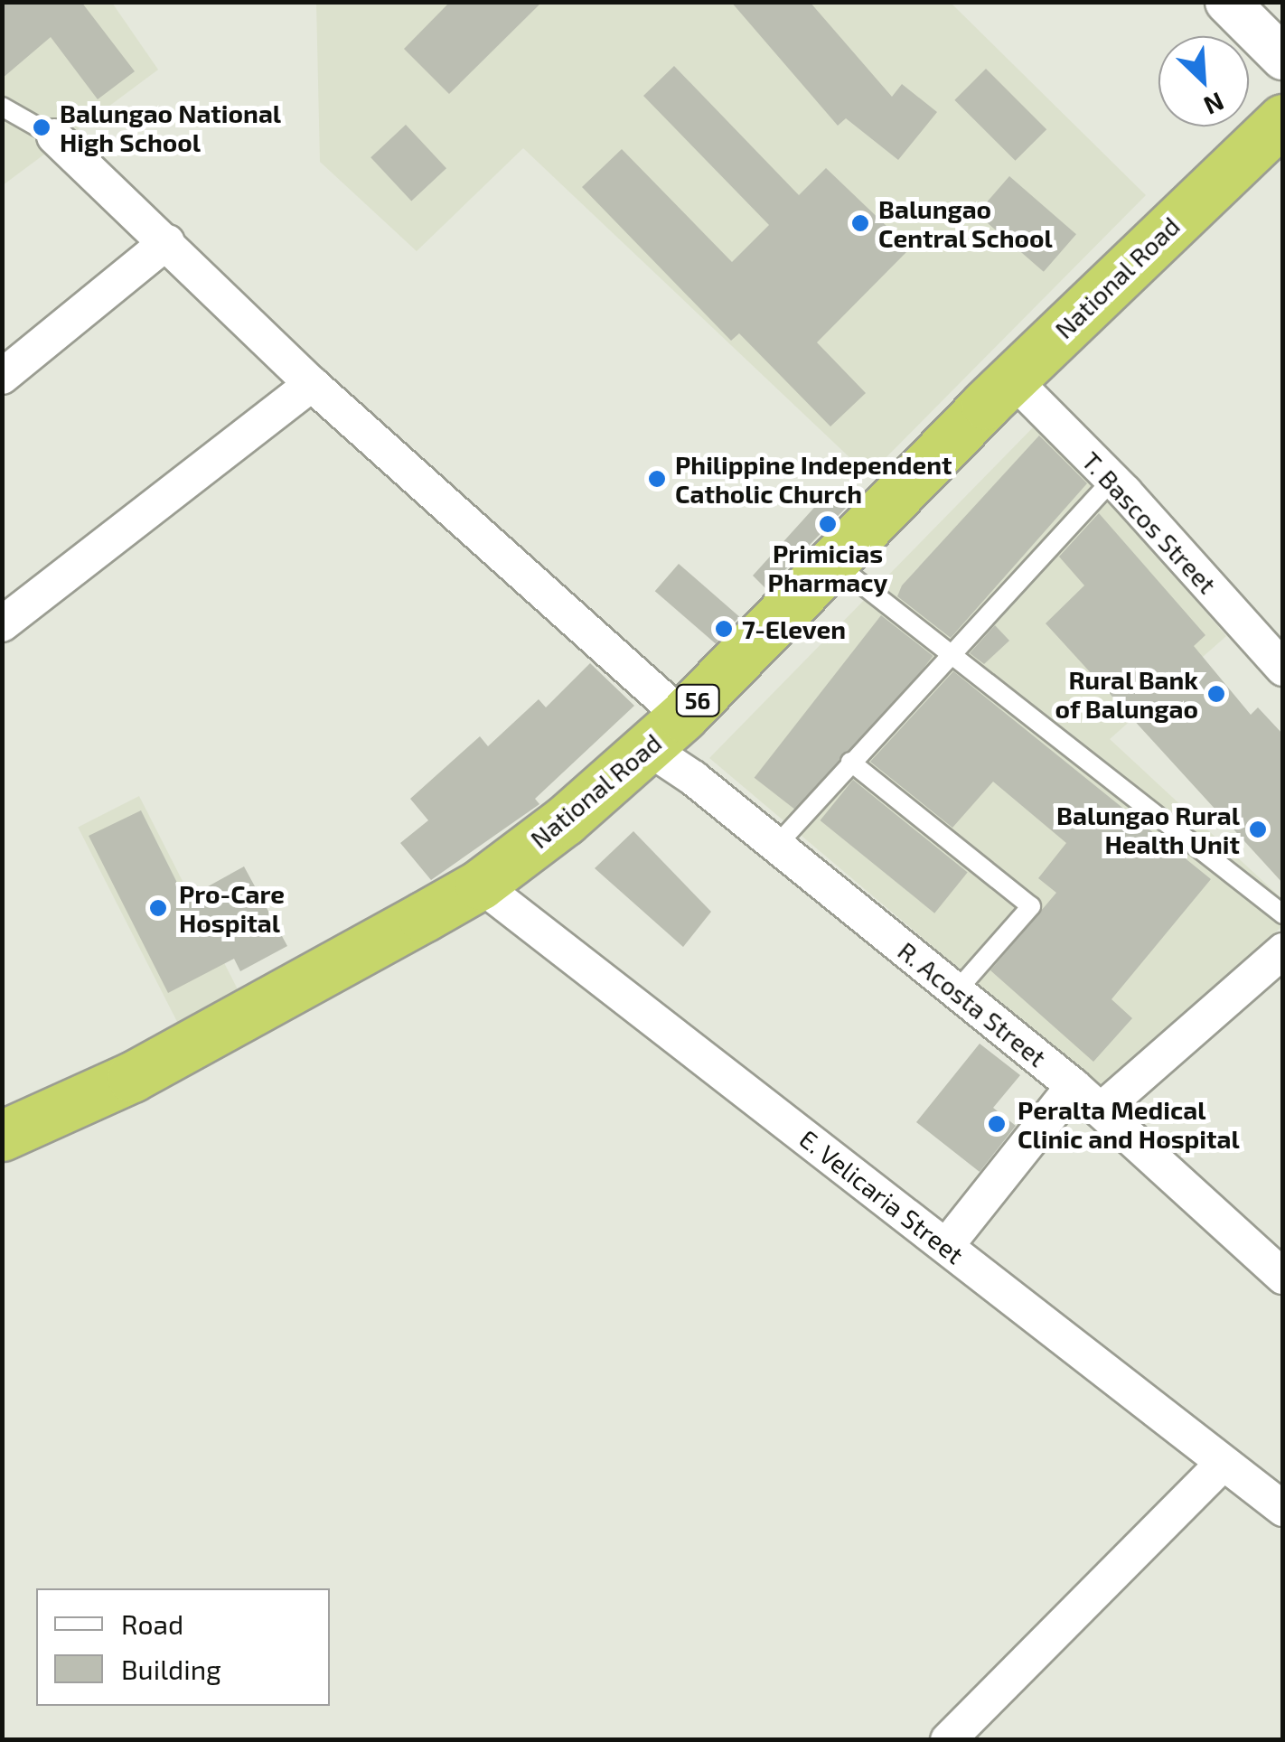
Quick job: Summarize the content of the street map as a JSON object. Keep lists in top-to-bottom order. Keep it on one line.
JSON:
{"streets":{"highway":["National Road","56"],"street":["T. Bascos Street","R. Acosta Street","E. Velicaria Street"]},"crossings":[["National Road","T. Bascos Street"],["National Road","R. Acosta Street"],["National Road","E. Velicaria Street"]],"places":["Balungao National High School","Balungao Central School","Philippine Independent Catholic Church","Primicias Pharmacy","7-Eleven","Rural Bank of Balungao","Balungao Rural Health Unit","Pro-Care Hospital","Peralta Medical Clinic and Hospital"],"legend":["Road","Building"],"north":"bottom right"}
